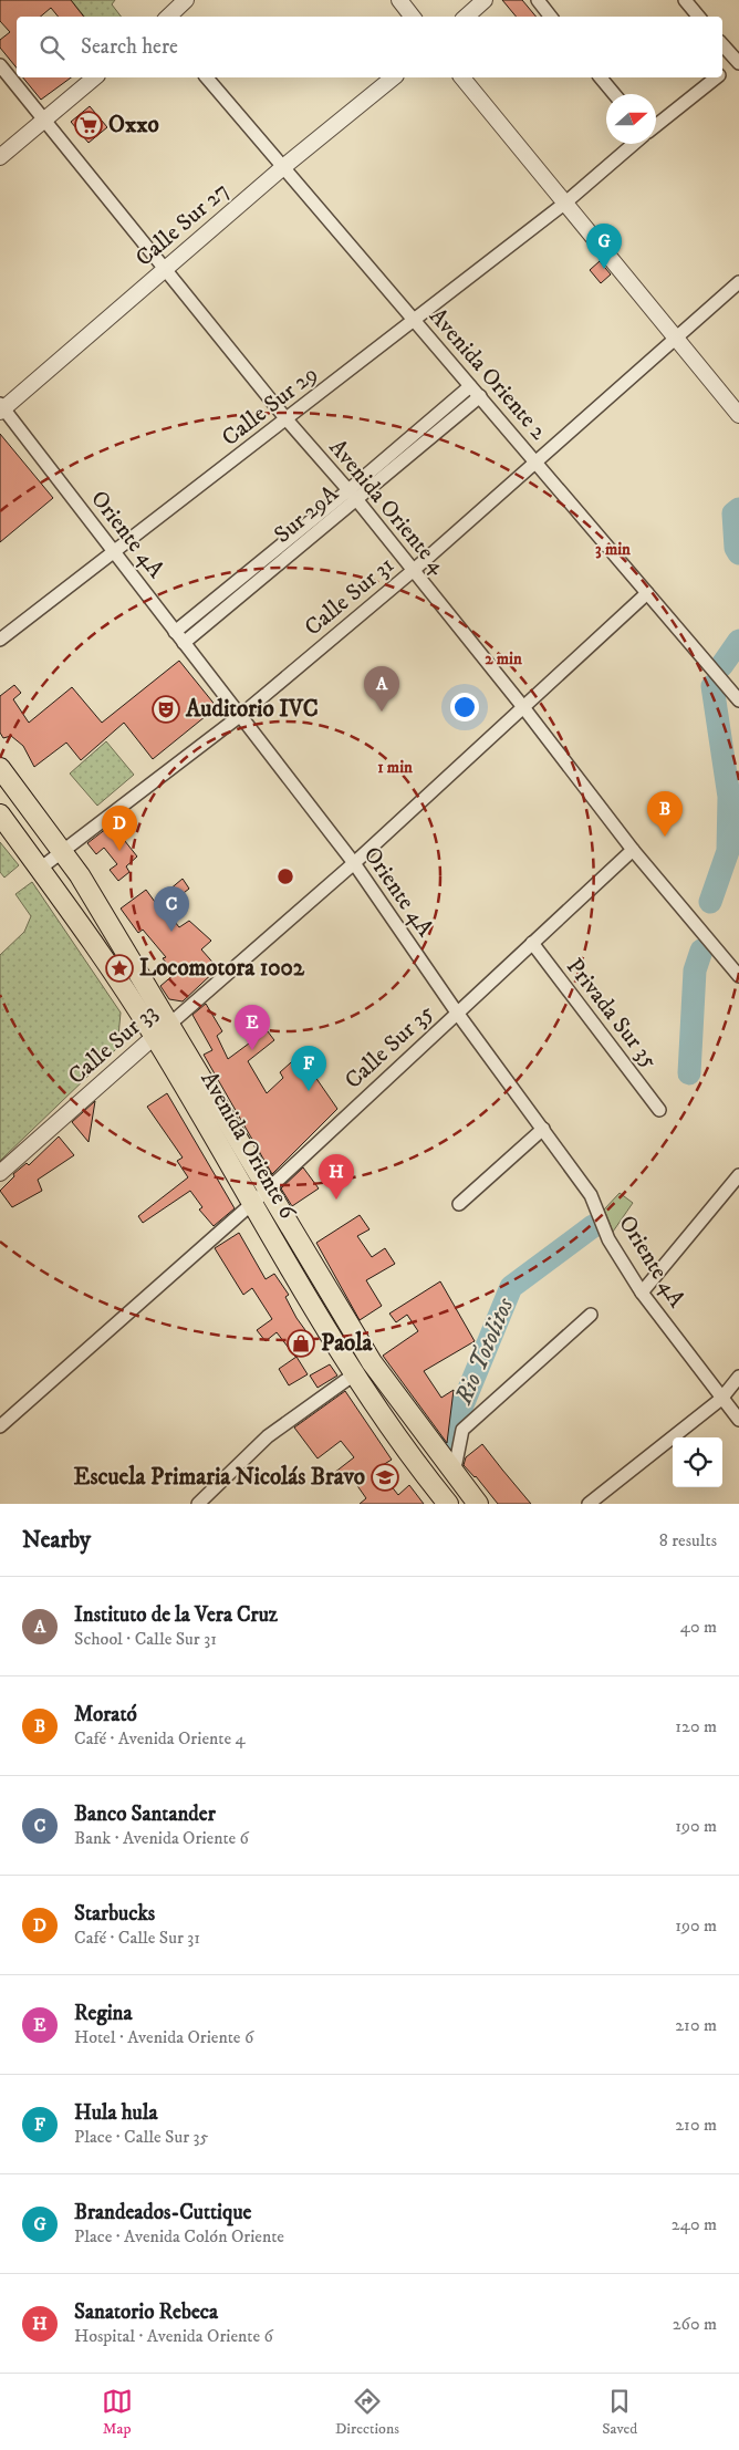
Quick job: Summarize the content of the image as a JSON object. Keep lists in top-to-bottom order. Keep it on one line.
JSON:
{"streets":{"main road":["Avenida Oriente 6"],"street":["Calle Sur 27","Avenida Oriente 2","Calle Sur 29","Avenida Oriente 4","Sur 29A","Oriente 4A","Calle Sur 31","Privada Sur 35","Calle Sur 33","Calle Sur 35"]},"crossings":[["Calle Sur 27","Avenida Oriente 2"],["Calle Sur 27","Avenida Oriente 4"],["Calle Sur 27","Oriente 4A"],["Avenida Oriente 2","Calle Sur 29"],["Avenida Oriente 2","Sur 29A"],["Avenida Oriente 2","Calle Sur 31"],["Avenida Oriente 2","Calle Sur 33"],["Calle Sur 29","Avenida Oriente 4"],["Calle Sur 29","Oriente 4A"],["Avenida Oriente 4","Sur 29A"],["Avenida Oriente 4","Calle Sur 31"],["Avenida Oriente 4","Calle Sur 33"],["Avenida Oriente 4","Calle Sur 35"],["Sur 29A","Oriente 4A"],["Oriente 4A","Calle Sur 31"],["Oriente 4A","Calle Sur 33"],["Oriente 4A","Calle Sur 35"],["Calle Sur 31","Avenida Oriente 6"],["Privada Sur 35","Calle Sur 35"],["Calle Sur 33","Avenida Oriente 6"],["Calle Sur 35","Avenida Oriente 6"]],"water":["Rio Totolitos"],"places":{"supermarket":["Oxxo"],"theatre":["Auditorio IVC"],"place":["Locomotora 1002"],"shop":["Paola"],"school or university":["Escuela Primaria Nicolás Bravo"]},"north":"right","page":{"search":"Search here","pins":["G","A","B","D","C","E","F","H"],"heading":["Nearby","8 results"],"list":[{"mark":"A","name":"Instituto de la Vera Cruz","note":"School · Calle Sur 31","value":"40 m"},{"mark":"B","name":"Morató","note":"Café · Avenida Oriente 4","value":"120 m"},{"mark":"C","name":"Banco Santander","note":"Bank · Avenida Oriente 6","value":"190 m"},{"mark":"D","name":"Starbucks","note":"Café · Calle Sur 31","value":"190 m"},{"mark":"E","name":"Regina","note":"Hotel · Avenida Oriente 6","value":"210 m"},{"mark":"F","name":"Hula hula","note":"Place · Calle Sur 35","value":"210 m"},{"mark":"G","name":"Brandeados-Cuttique","note":"Place · Avenida Colón Oriente","value":"240 m"},{"mark":"H","name":"Sanatorio Rebeca","note":"Hospital · Avenida Oriente 6","value":"260 m"}],"nav":["Map","Directions","Saved"]},"rings":["3 min","2 min","1 min"]}
